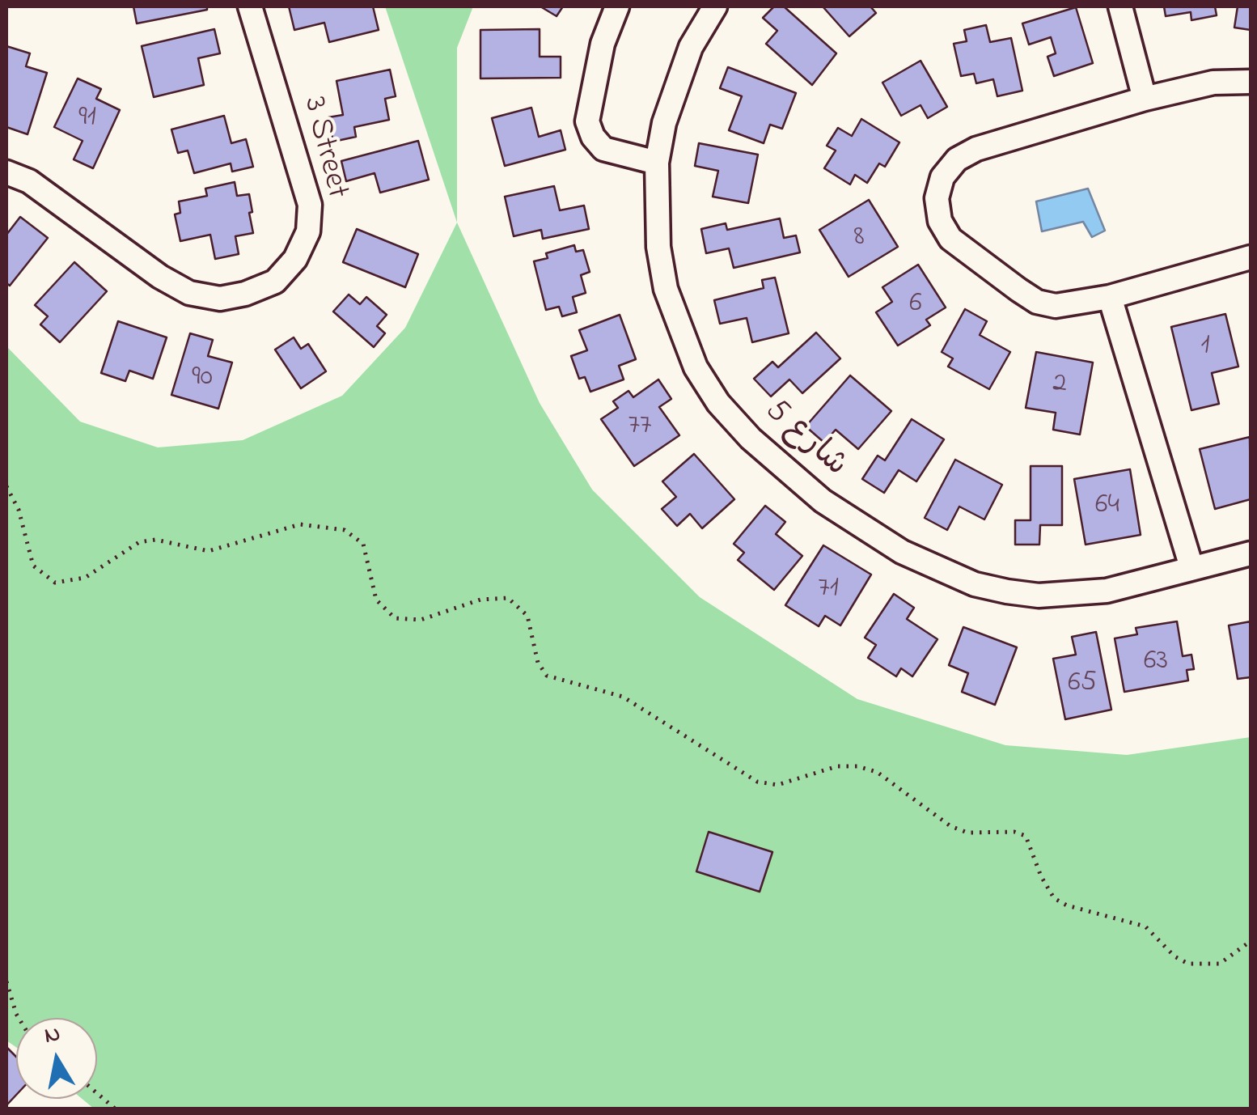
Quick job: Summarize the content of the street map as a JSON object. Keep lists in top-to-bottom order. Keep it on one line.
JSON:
{"streets":{"street":["3 Street","شارع 5"]},"house_numbers":["91","8","6","1","90","2","77","64","71","63","65"],"north":"top"}
